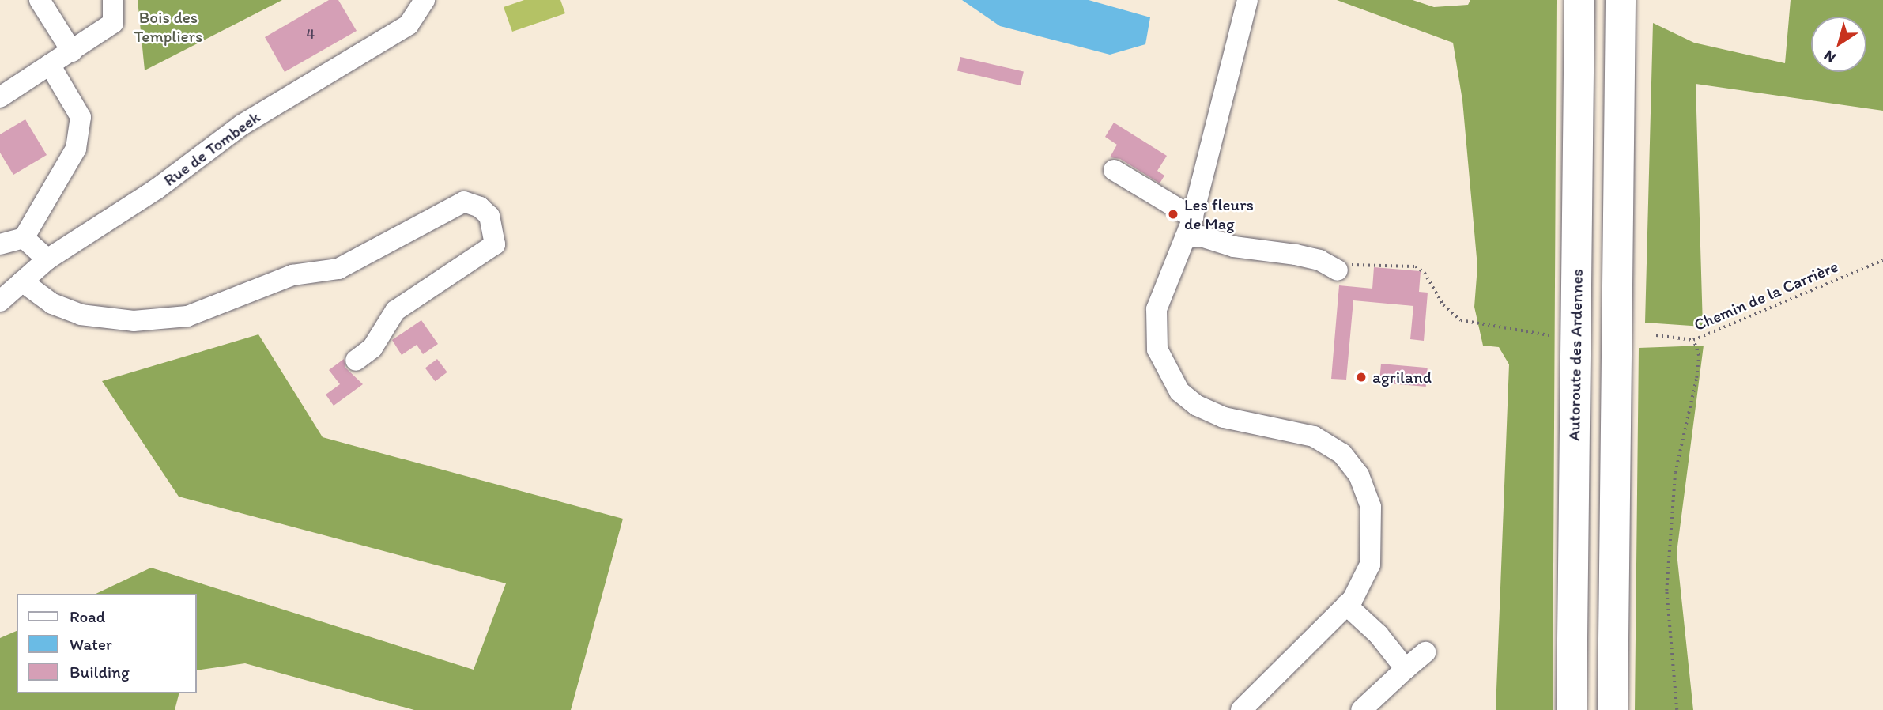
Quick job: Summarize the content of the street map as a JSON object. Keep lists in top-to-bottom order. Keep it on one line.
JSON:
{"streets":{"highway":["Autoroute des Ardennes"],"street":["Rue de Tombeek"],"path":["Chemin de la Carrière"]},"parks":["Bois des Templiers"],"places":["Les fleurs de Mag","agriland"],"house_numbers":["4"],"legend":["Road","Water","Building"],"north":"bottom left"}
